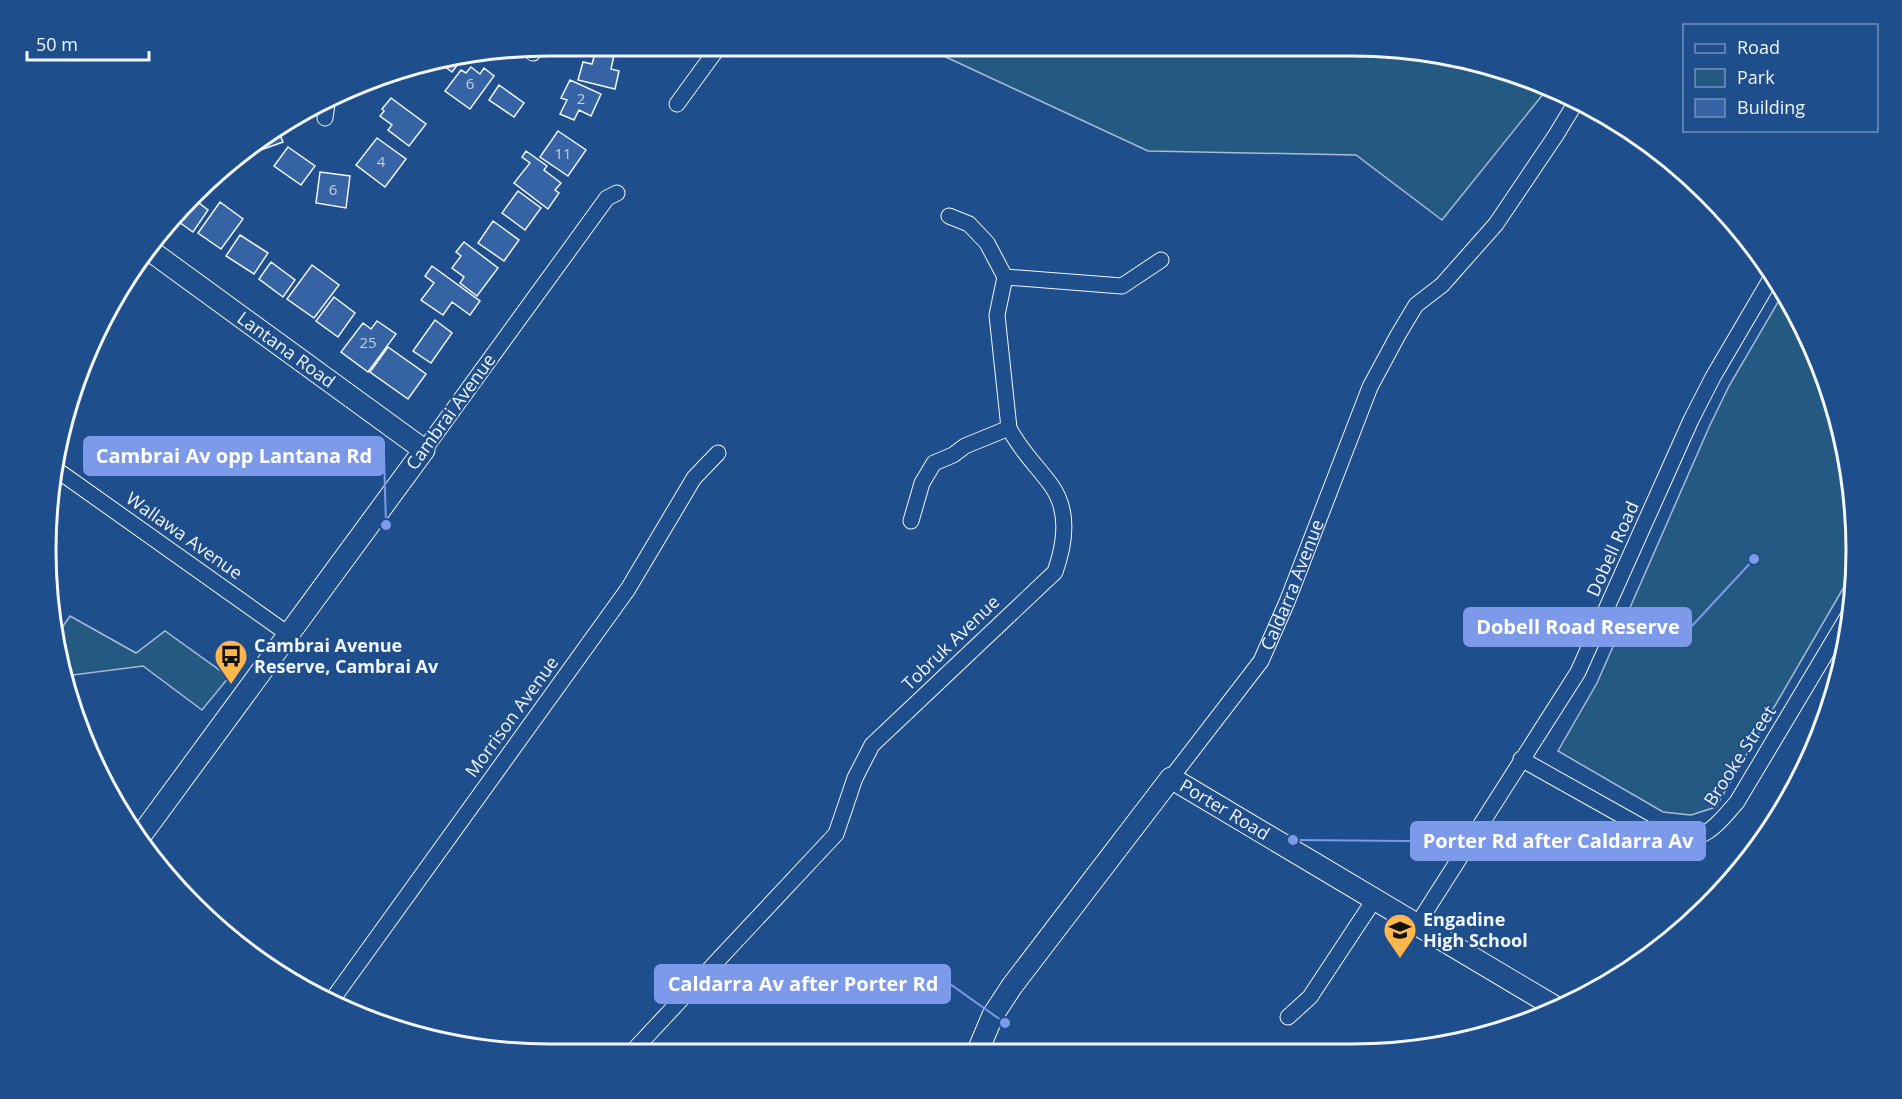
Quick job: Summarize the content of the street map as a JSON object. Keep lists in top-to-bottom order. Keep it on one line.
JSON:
{"streets":{"street":["Lantana Road","Cambrai Avenue","Wallawa Avenue","Dobell Road","Caldarra Avenue","Tobruk Avenue","Morrison Avenue","Brooke Street","Porter Road"]},"crossings":[["Lantana Road","Cambrai Avenue"],["Cambrai Avenue","Wallawa Avenue"],["Dobell Road","Brooke Street"],["Dobell Road","Porter Road"],["Caldarra Avenue","Porter Road"]],"places":{"other":["Cambrai Av opp Lantana Rd","Dobell Road Reserve","Porter Rd after Caldarra Av","Caldarra Av after Porter Rd"],"bus stop":["Cambrai Avenue Reserve, Cambrai Av"],"school or university":["Engadine High School"]},"house_numbers":["6","2","11","4","6","25"],"legend":["Road","Park","Building"],"scale_bar":"50 m"}
